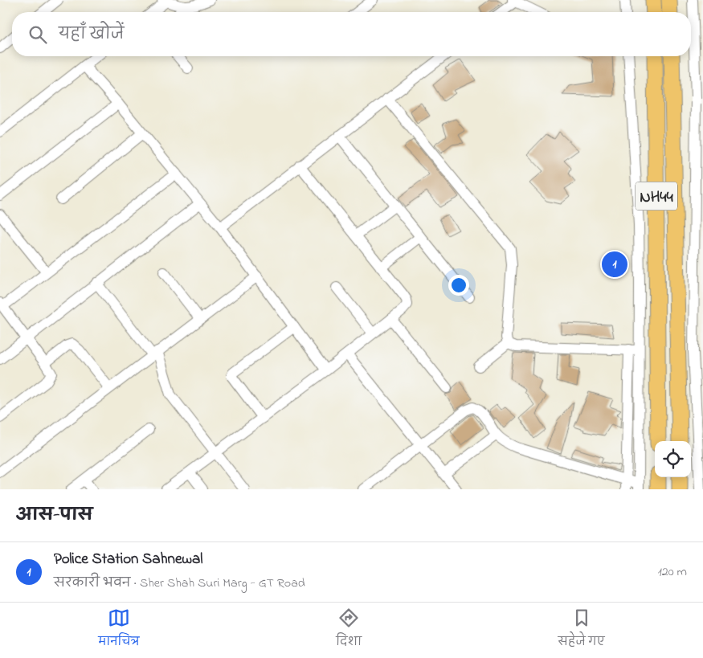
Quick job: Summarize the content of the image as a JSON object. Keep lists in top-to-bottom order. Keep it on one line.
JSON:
{"streets":{"highway":["NH44"]},"page":{"search":"यहाँ खोजें","pins":"1","heading":"आस-पास","list":[{"mark":"1","name":"Police Station Sahnewal","note":"सरकारी भवन · Sher Shah Suri Marg - GT Road","value":"120 m"}],"nav":["मानचित्र","दिशा","सहेजे गए"]}}
